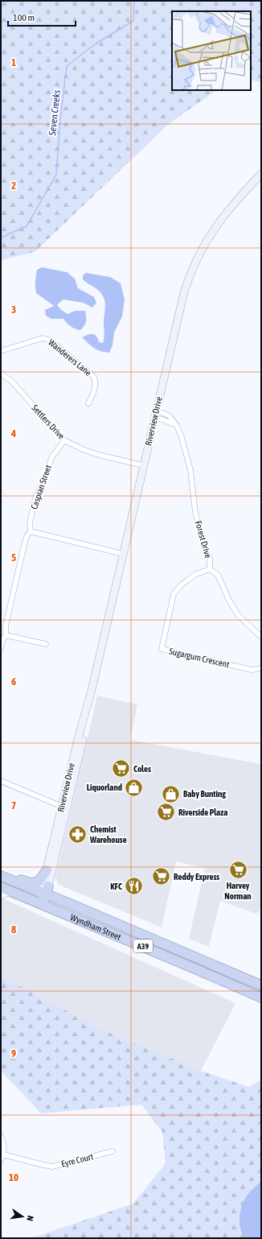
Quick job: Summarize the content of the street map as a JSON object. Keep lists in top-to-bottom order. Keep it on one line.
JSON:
{"streets":{"highway":["Wyndham Street","A39"],"street":["Wanderers Lane","Riverview Drive","Settlers Drive","Caspian Street","Forest Drive","Sugargum Crescent","Eyre Court"]},"crossings":[["Riverview Drive","Settlers Drive"],["Riverview Drive","Forest Drive"],["Riverview Drive","Wyndham Street"],["Settlers Drive","Caspian Street"],["Forest Drive","Sugargum Crescent"]],"water":["Seven Creeks"],"places":{"supermarket":["Coles","Riverside Plaza","Harvey Norman","Reddy Express"],"shop":["Liquorland","Baby Bunting"],"pharmacy":["Chemist Warehouse"],"restaurant":["KFC"]},"scale_bar":"100 m","north":"right","grid":{"rows":["1","2","3","4","5","6","7","8","9","10"]}}
